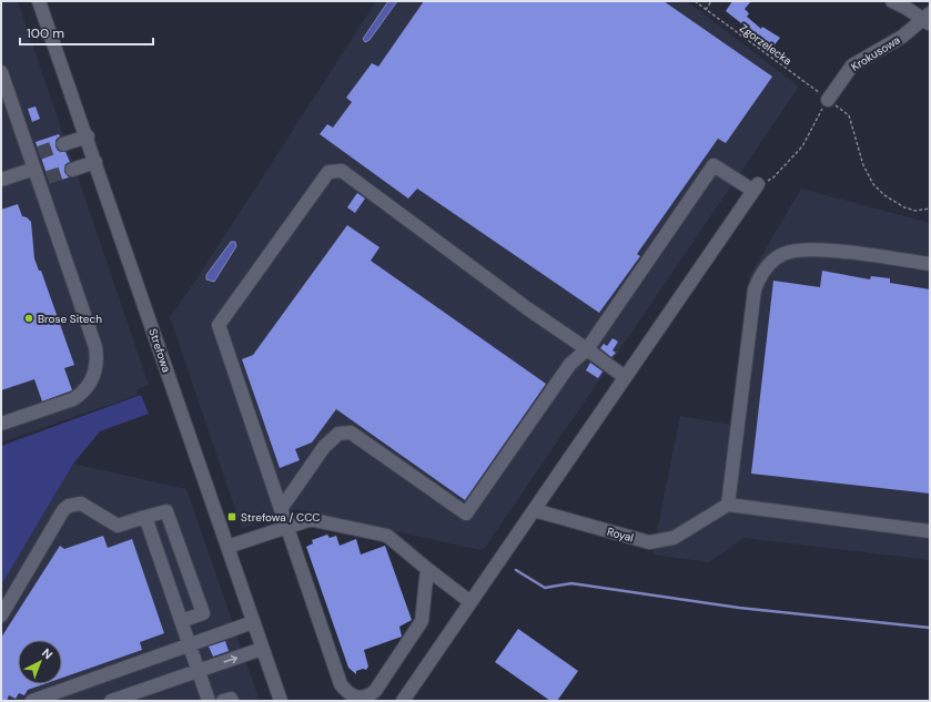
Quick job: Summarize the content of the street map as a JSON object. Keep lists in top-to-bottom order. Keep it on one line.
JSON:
{"streets":{"street":["Krokusowa","Strefowa","Royal"],"path":["Zgorzelecka"]},"crossings":[["Zgorzelecka","Krokusowa"]],"places":{"other":["Brose Sitech"],"transit":["Strefowa / CCC"]},"scale_bar":"100 m","north":"top right"}
